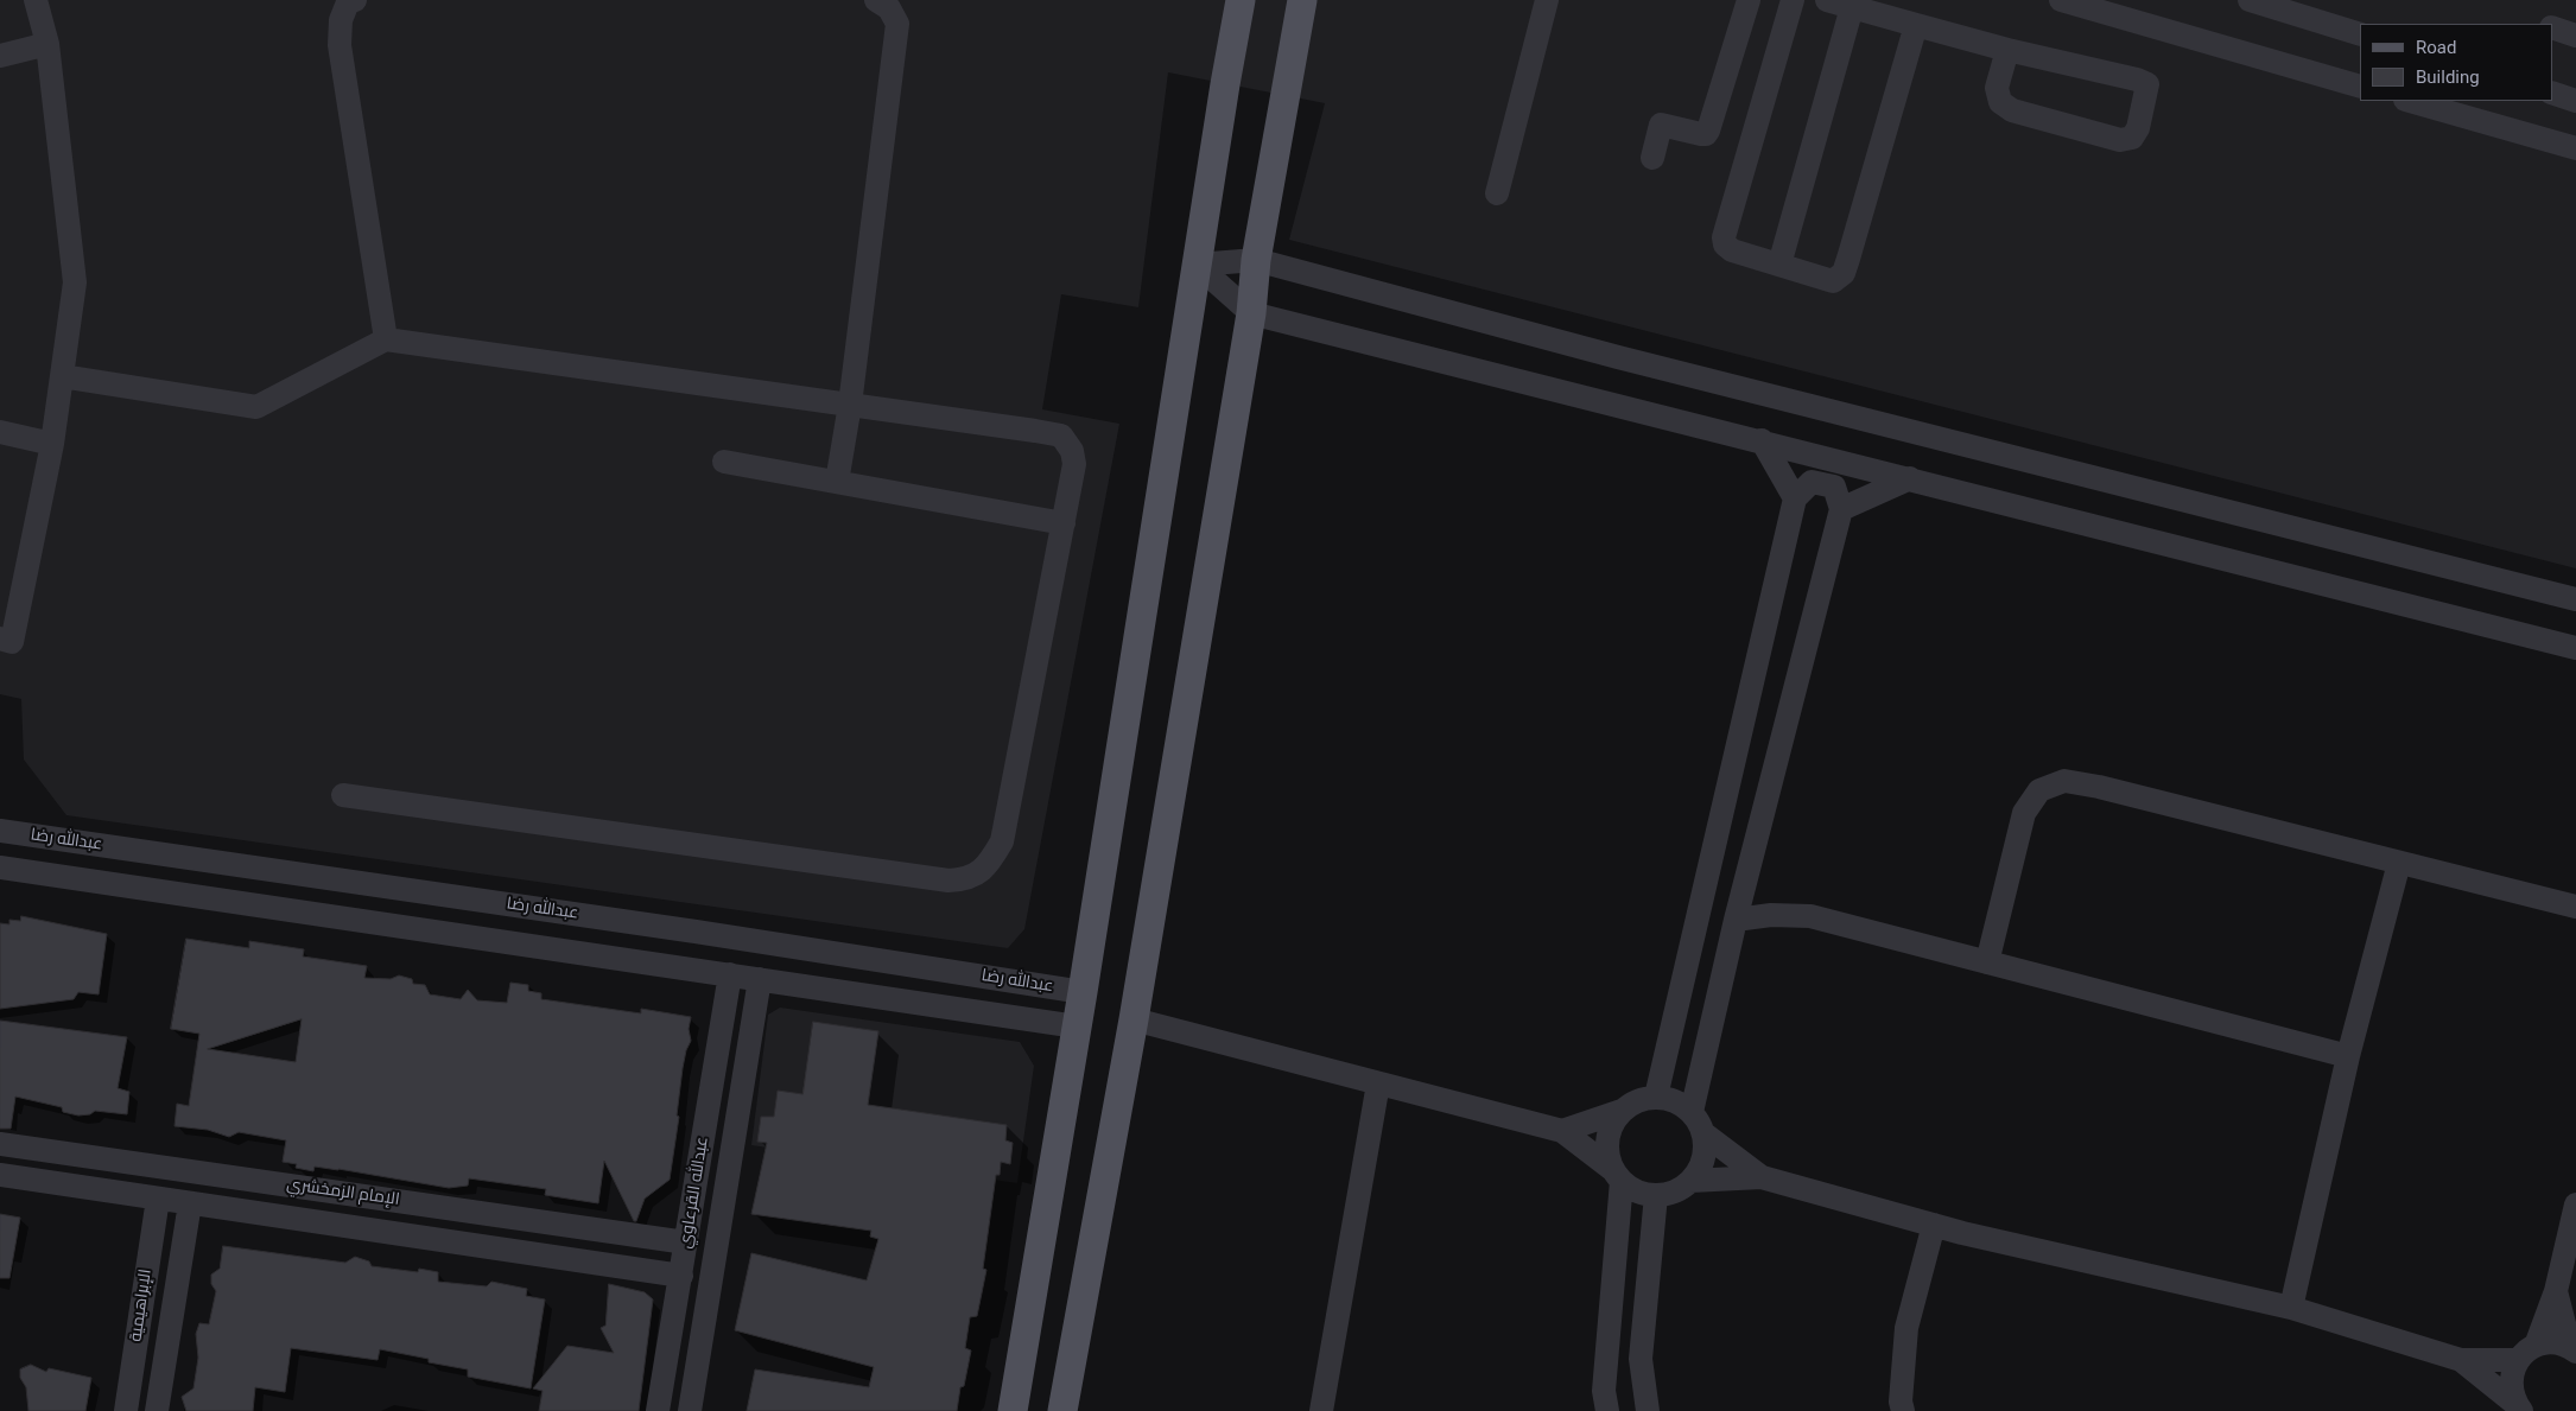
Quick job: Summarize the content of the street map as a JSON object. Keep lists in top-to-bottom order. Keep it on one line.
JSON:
{"streets":{"street":["عبدالله رضا","الإمام الزمخشري","عبدالله القرعاوي","الإبراهيمية"]},"crossings":[["الإمام الزمخشري","عبدالله القرعاوي"],["الإمام الزمخشري","الإبراهيمية"]],"legend":["Road","Building"]}
